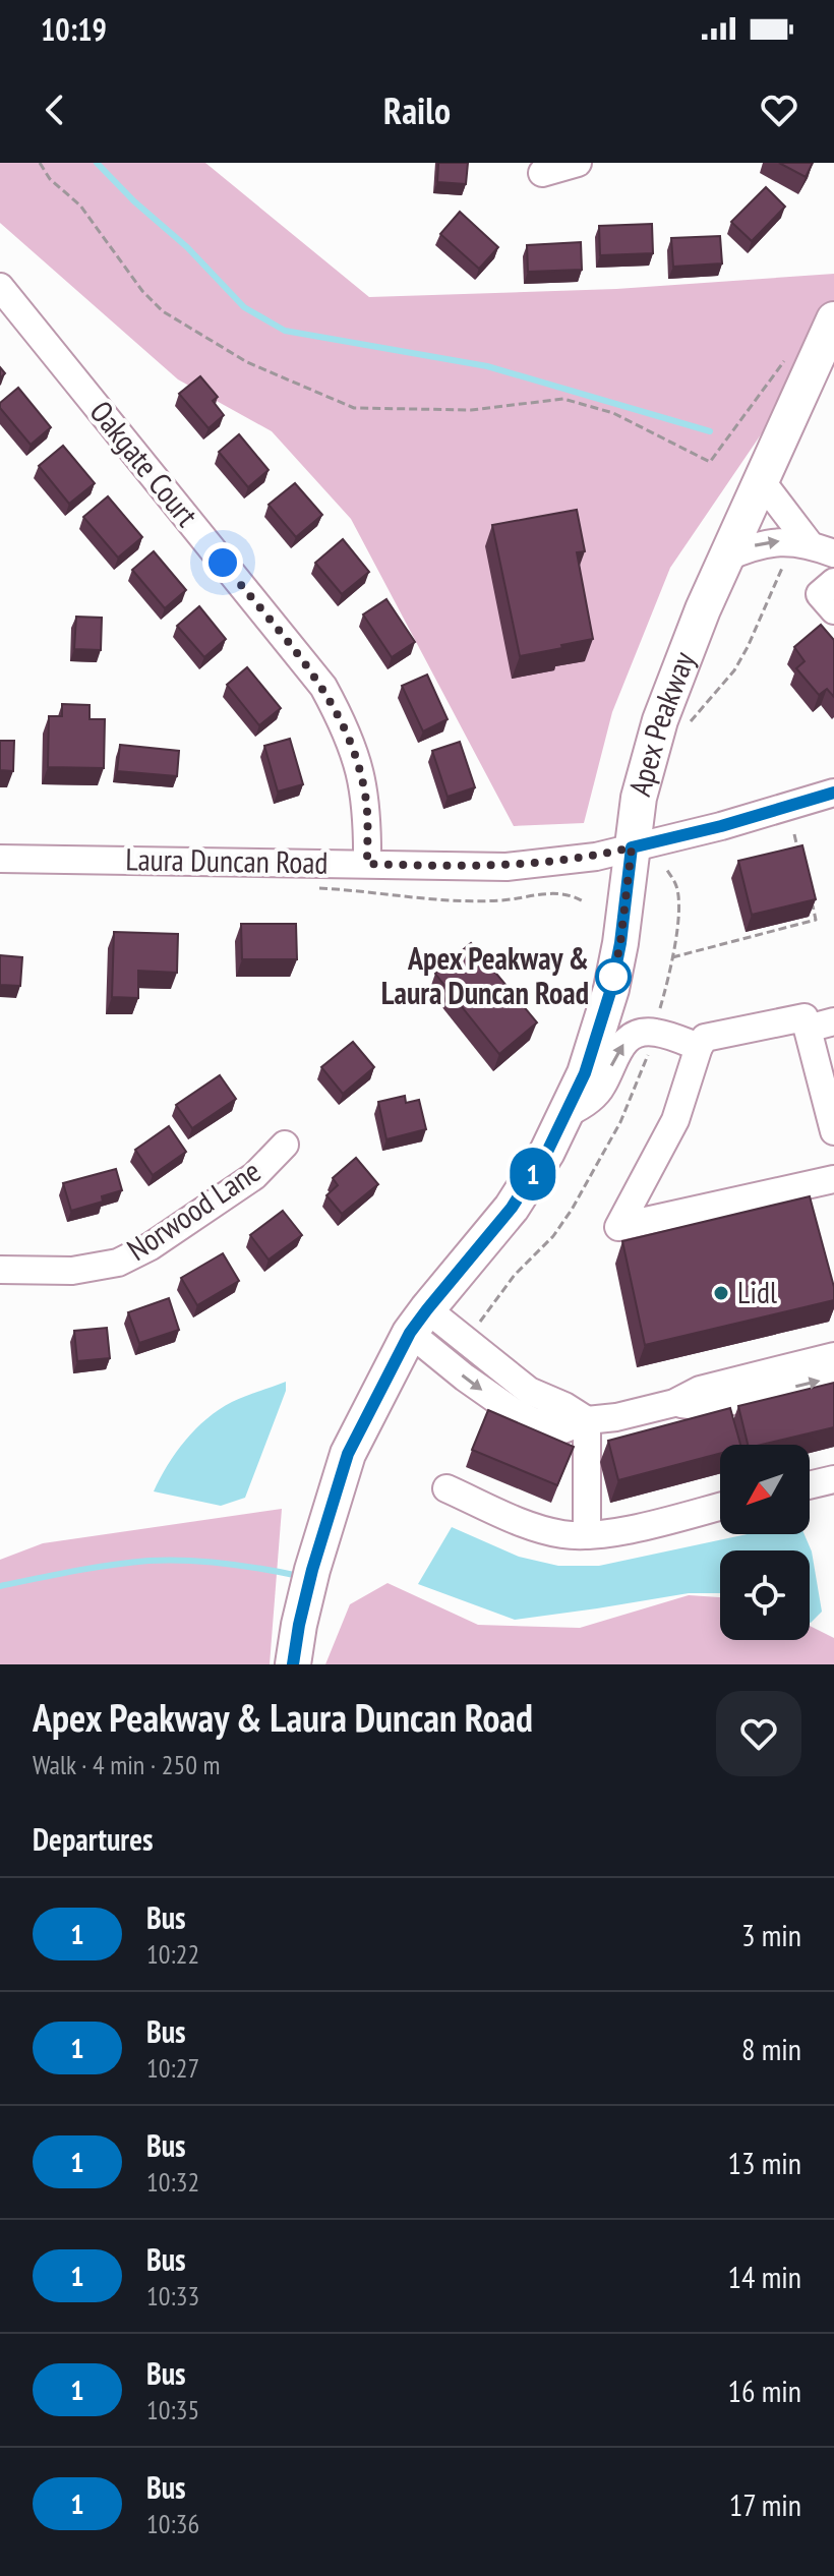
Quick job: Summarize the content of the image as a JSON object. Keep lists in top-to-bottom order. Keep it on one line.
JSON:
{"streets":{"main road":["Apex Peakway"],"street":["Oakgate Court","Laura Duncan Road","Norwood Lane"]},"crossings":[["Oakgate Court","Laura Duncan Road"],["Apex Peakway","Laura Duncan Road"]],"places":["Apex Peakway & Laura Duncan Road","Lidl"],"lines":["bus line 1"],"north":"bottom left","page":{"status":"10:19","header":"Railo","on_map":"1","heading":[["Apex Peakway & Laura Duncan Road","Walk · 4 min · 250 m"],"Departures"],"list":[{"mark":"1","name":"Bus","note":"10:22","value":"3 min"},{"mark":"1","name":"Bus","note":"10:27","value":"8 min"},{"mark":"1","name":"Bus","note":"10:32","value":"13 min"},{"mark":"1","name":"Bus","note":"10:33","value":"14 min"},{"mark":"1","name":"Bus","note":"10:35","value":"16 min"},{"mark":"1","name":"Bus","note":"10:36","value":"17 min"}]}}
